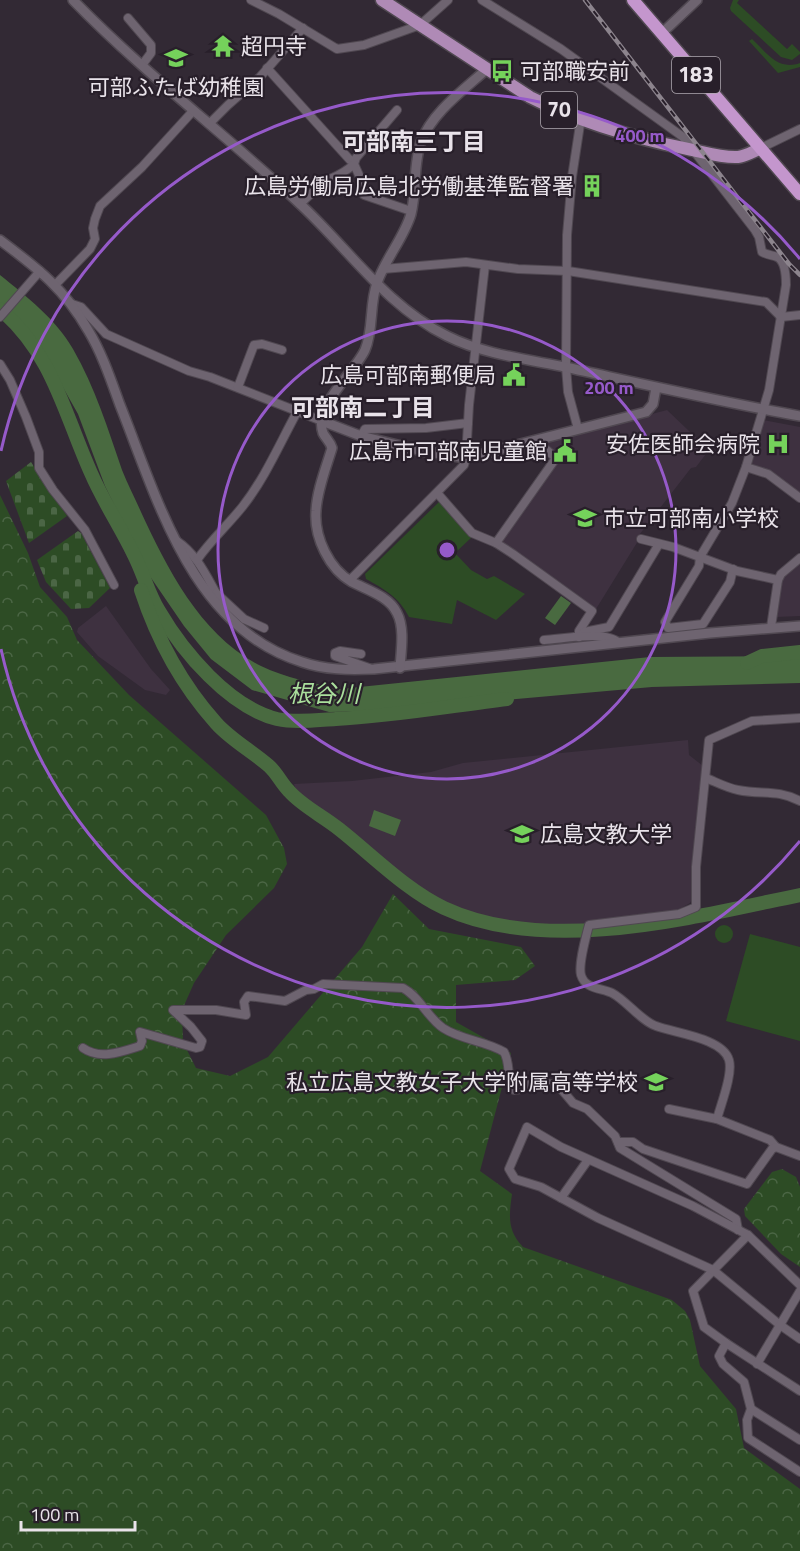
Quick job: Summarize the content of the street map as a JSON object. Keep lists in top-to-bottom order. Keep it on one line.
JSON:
{"streets":{"highway":["183"],"main road":["70"]},"crossings":[["183","70"]],"districts":["可部南三丁目","可部南二丁目"],"water":["根谷川"],"places":{"temple":["超円寺"],"school or university":["可部ふたば幼稚園","市立可部南小学校","広島文教大学","私立広島文教女子大学附属高等学校"],"bus stop":["可部職安前"],"building":["広島労働局広島北労働基準監督署"],"public building":["広島可部南郵便局","広島市可部南児童館"],"hospital":["安佐医師会病院"]},"scale_bar":"100 m","rings":["400 m","200 m"]}
